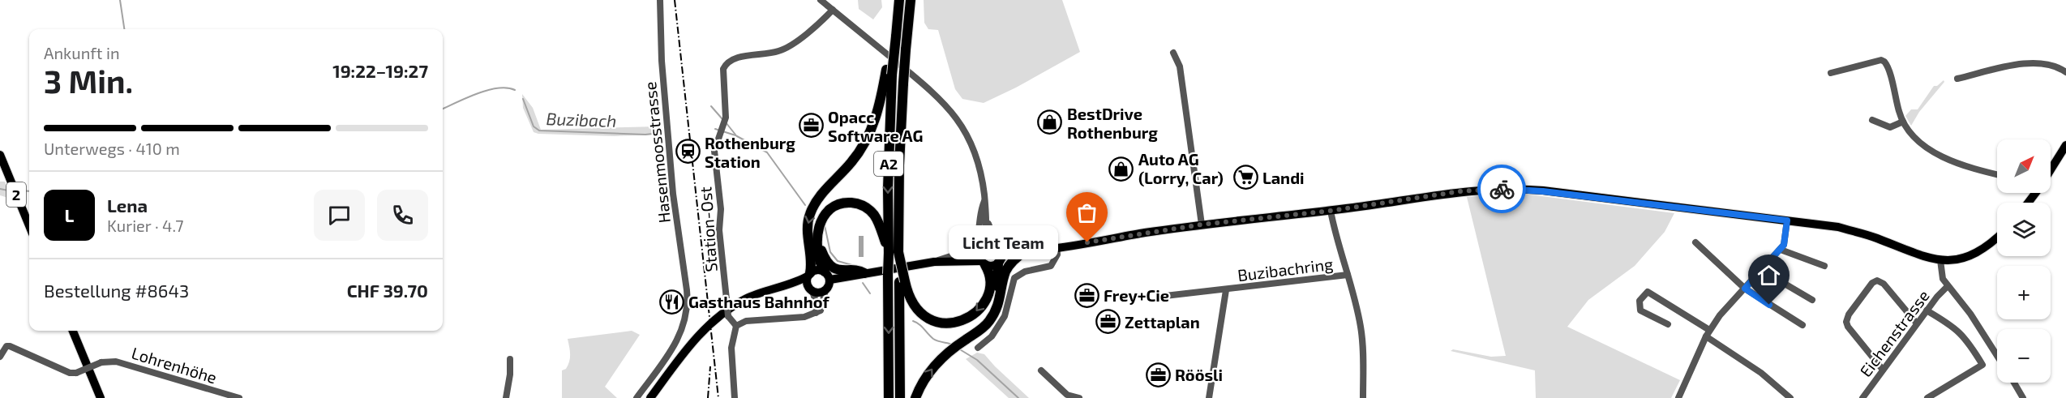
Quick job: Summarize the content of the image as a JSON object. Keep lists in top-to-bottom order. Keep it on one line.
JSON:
{"streets":{"highway":["A2"],"main road":["2"],"street":["Hasenmoosstrasse","Station-Ost","Buzibachring","Eichenstrasse","Lohrenhöhe"]},"water":["Buzibach"],"places":{"shop":["BestDrive Rothenburg","Auto AG (Lorry, Car)"],"office":["Opacc Software AG","Frey+Cie","Zettaplan","Röösli"],"station":["Rothenburg Station"],"supermarket":["Landi"],"other":["Licht Team"],"restaurant":["Gasthaus Bahnhof"]},"north":"top right","page":{"heading":["3 Min.","Ankunft in","19:22–19:27"],"panel":["Lena","Kurier · 4.7","Bestellung #8643","CHF 39.70"],"bar":"Unterwegs · 410 m","map_buttons":["+","−"],"round":"L","bubble":"Licht Team"}}
